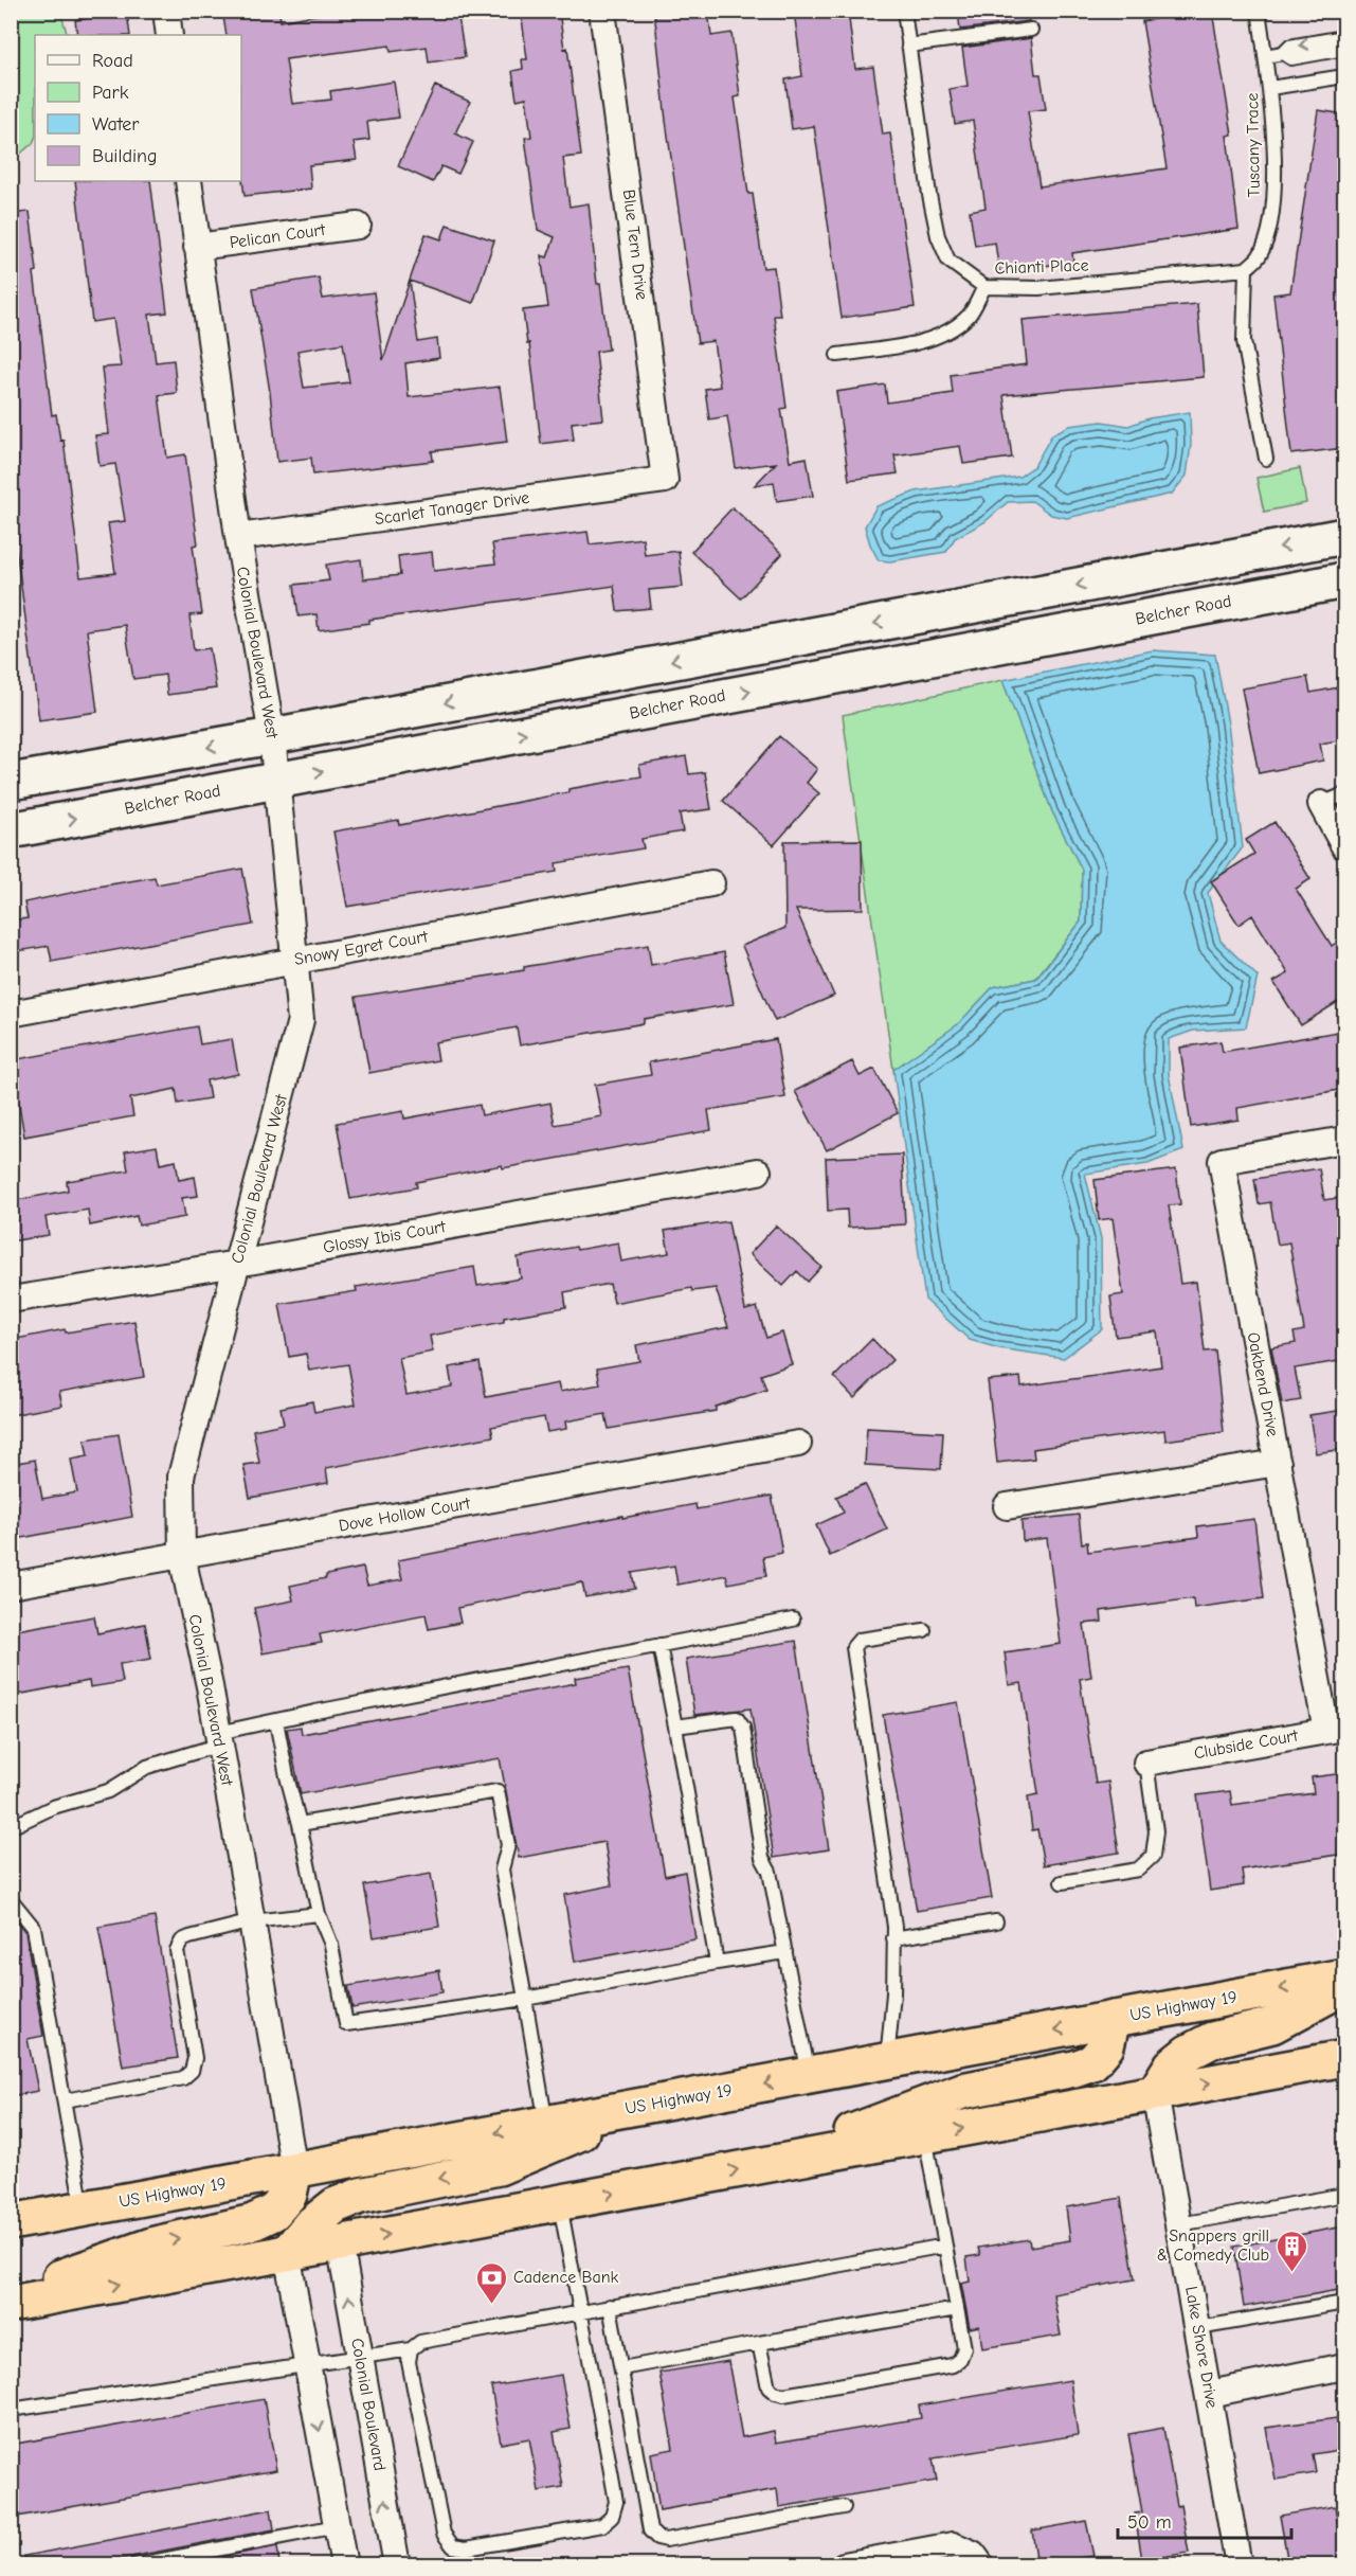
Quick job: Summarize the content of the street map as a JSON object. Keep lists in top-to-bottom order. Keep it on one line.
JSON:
{"streets":{"highway":["US Highway 19"],"main road":["Belcher Road"],"street":["Pelican Court","Blue Tern Drive","Scarlet Tanager Drive","Colonial Boulevard West","Snowy Egret Court","Glossy Ibis Court","Oakbend Drive","Dove Hollow Court","Clubside Court","Lake Shore Drive","Colonial Boulevard"],"lane":["Tuscany Trace","Chianti Place"]},"crossings":[["Tuscany Trace","Chianti Place"],["Pelican Court","Colonial Boulevard West"],["Blue Tern Drive","Scarlet Tanager Drive"],["Scarlet Tanager Drive","Colonial Boulevard West"],["Belcher Road","Colonial Boulevard West"],["Colonial Boulevard West","Snowy Egret Court"],["Colonial Boulevard West","Glossy Ibis Court"],["Colonial Boulevard West","Dove Hollow Court"],["Colonial Boulevard West","US Highway 19"],["Oakbend Drive","Clubside Court"]],"places":{"building":["Snappers grill & Comedy Club"],"bank":["Cadence Bank"]},"legend":["Road","Park","Water","Building"],"scale_bar":"50 m"}
